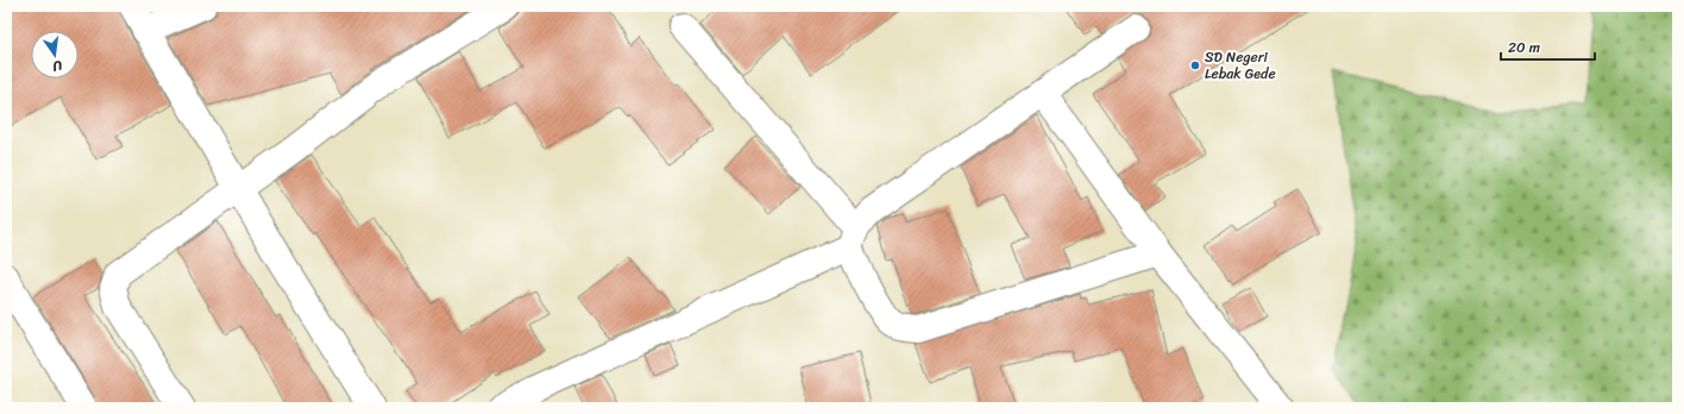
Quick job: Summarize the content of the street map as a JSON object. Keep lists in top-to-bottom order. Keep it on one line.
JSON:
{"places":["SD Negeri Lebak Gede"],"scale_bar":"20 m","north":"bottom"}
